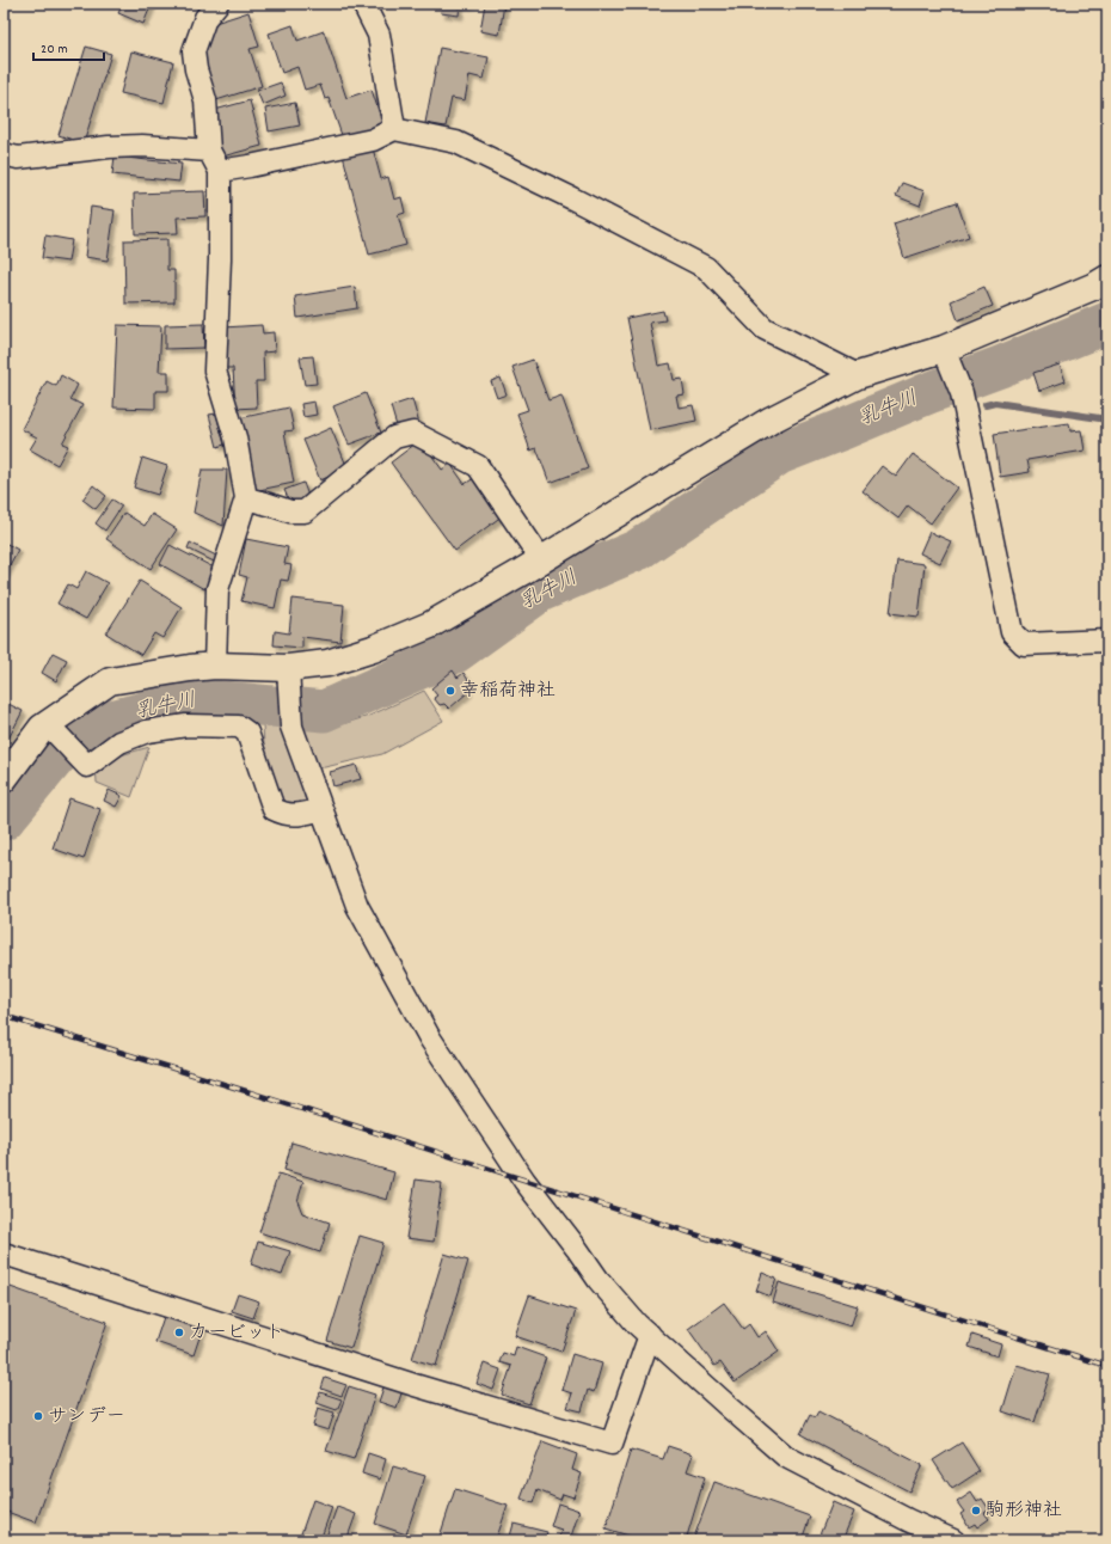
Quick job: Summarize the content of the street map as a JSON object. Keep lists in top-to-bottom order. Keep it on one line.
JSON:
{"water":["乳牛川"],"places":["幸稲荷神社","カービット","サンデー","駒形神社"],"scale_bar":"20 m"}
